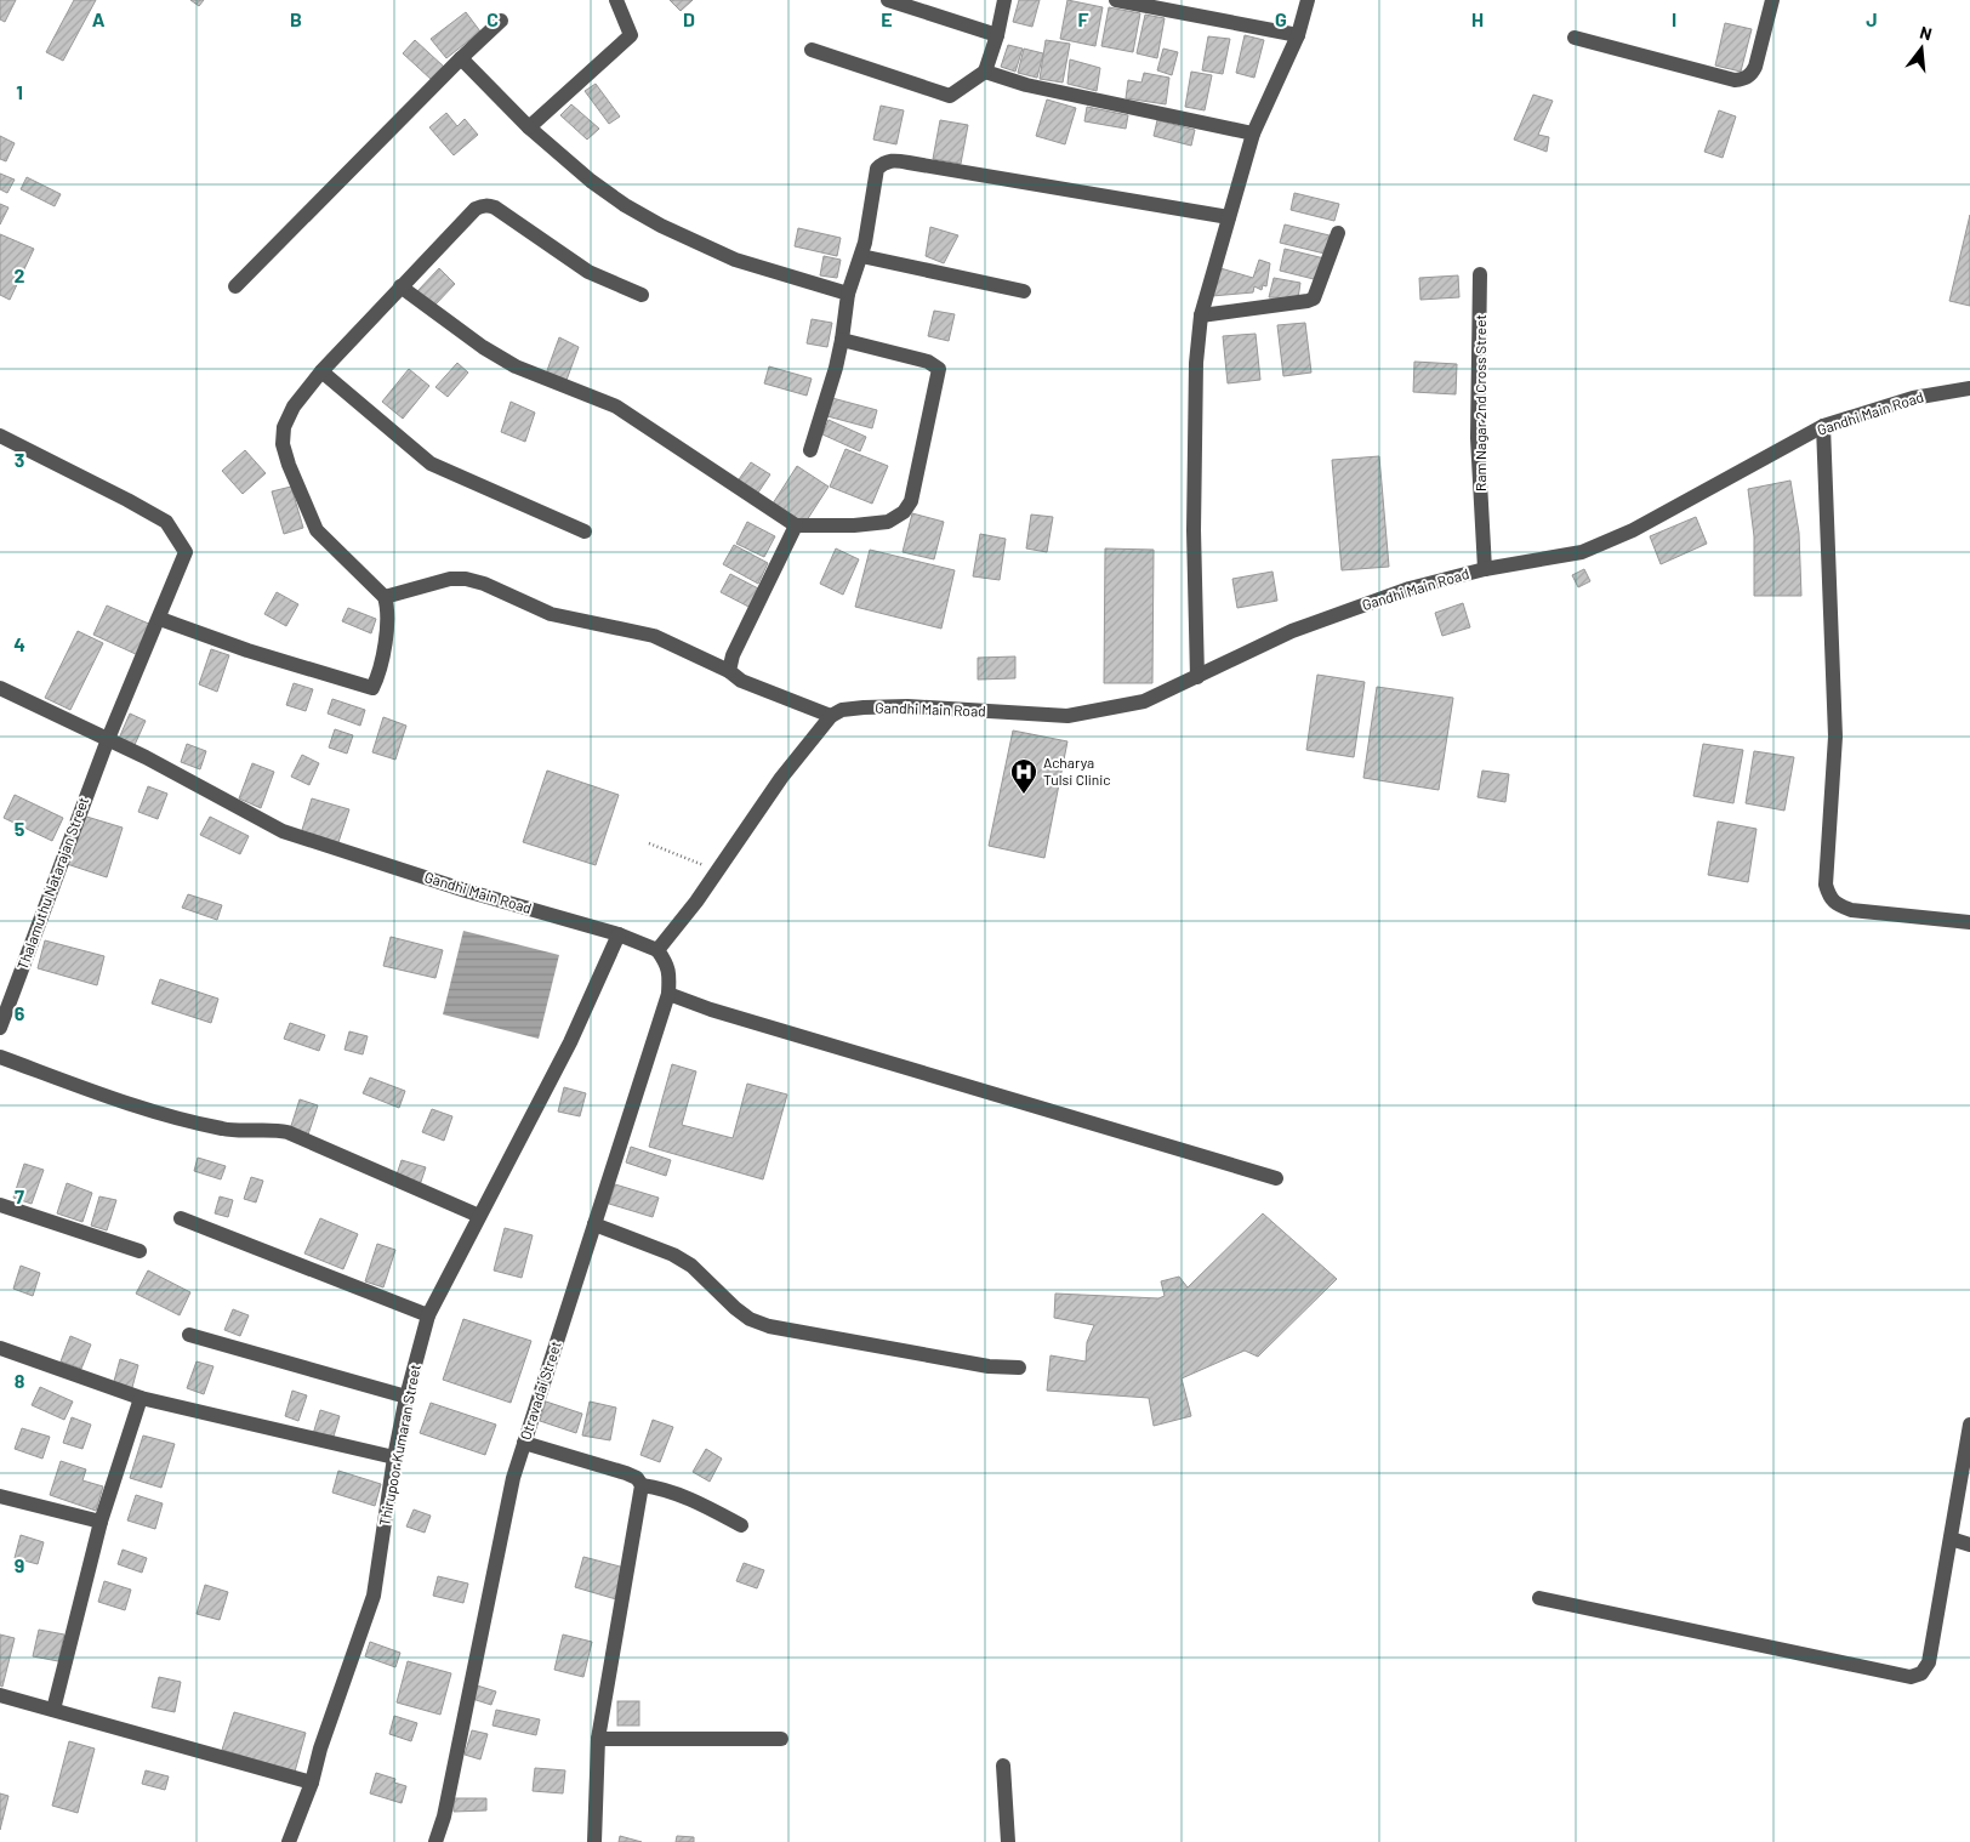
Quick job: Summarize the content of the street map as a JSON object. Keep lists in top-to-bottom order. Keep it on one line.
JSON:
{"streets":{"street":["Ram Nagar 2nd Cross Street","Gandhi Main Road","Thalamuthu Natarajan Street","Otravadai Street","Thirupoor Kumaran Street"]},"crossings":[["Ram Nagar 2nd Cross Street","Gandhi Main Road"],["Gandhi Main Road","Thalamuthu Natarajan Street"],["Gandhi Main Road","Otravadai Street"],["Gandhi Main Road","Thirupoor Kumaran Street"]],"places":{"hospital":["Acharya Tulsi Clinic"]},"north":"top","grid":{"columns":["A","B","C","D","E","F","G","H","I","J"],"rows":["1","2","3","4","5","6","7","8","9"]}}
